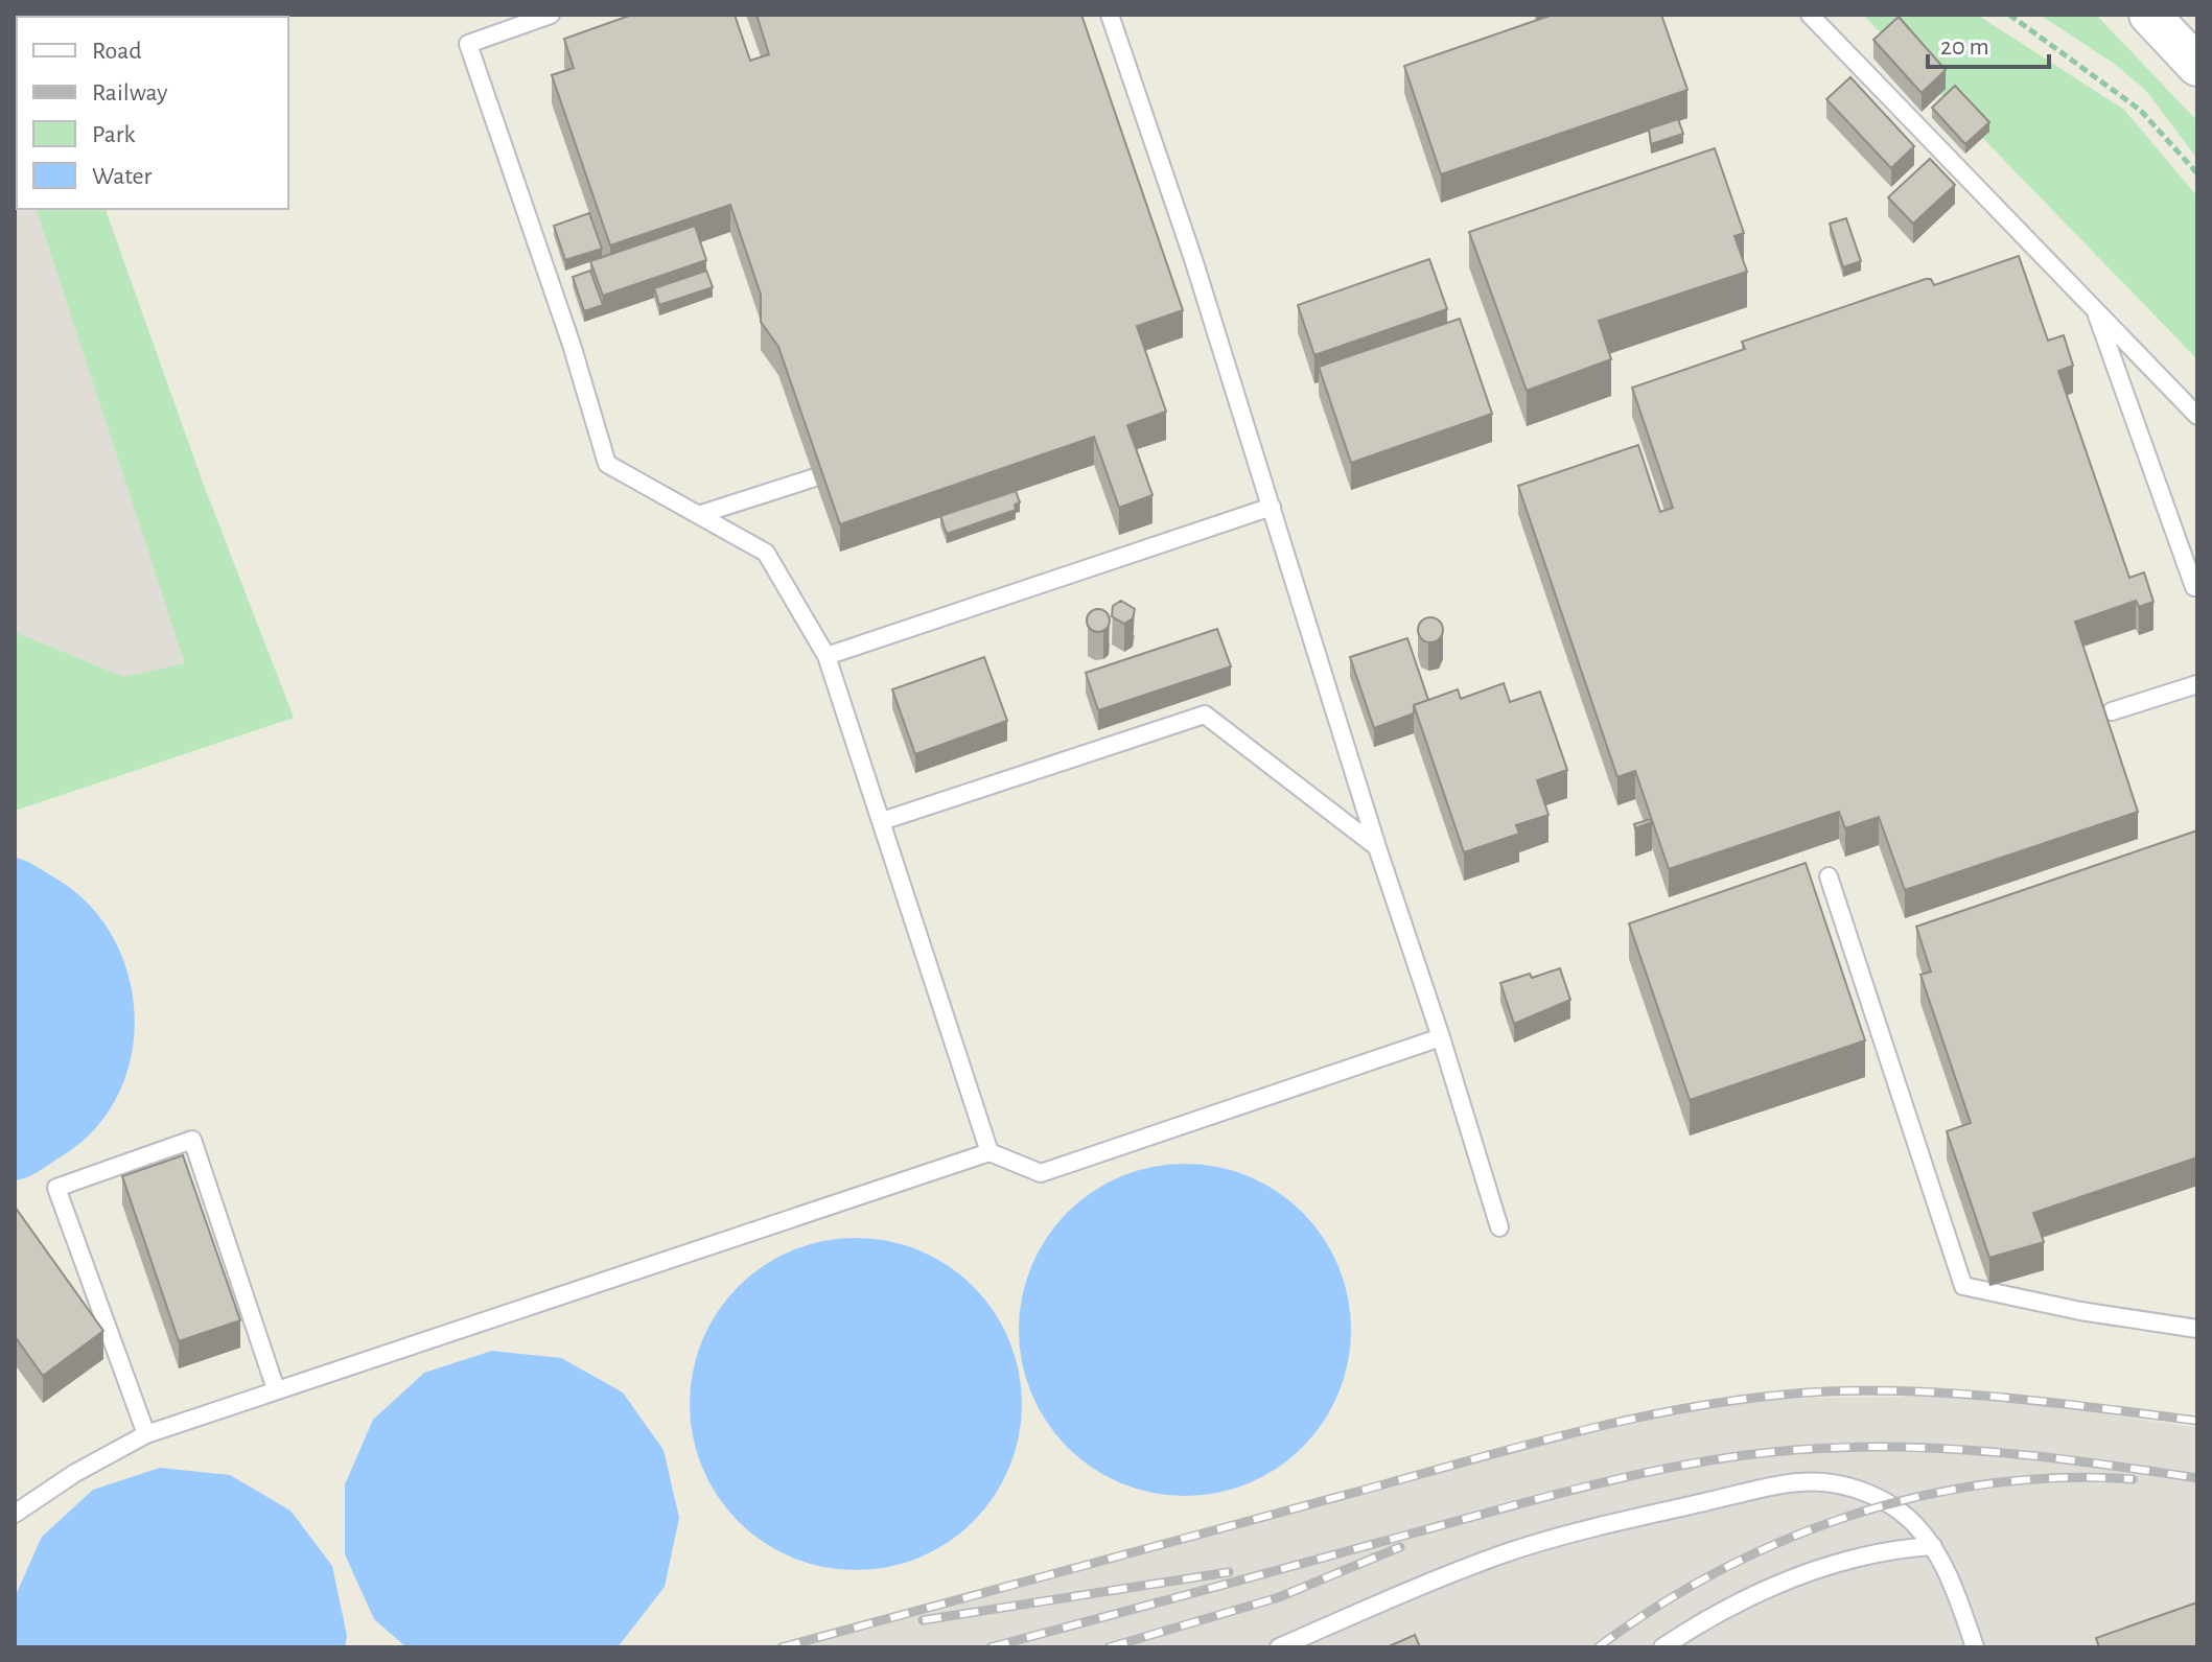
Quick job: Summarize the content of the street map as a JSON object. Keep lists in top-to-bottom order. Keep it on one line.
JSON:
{"legend":["Road","Railway","Park","Water"],"scale_bar":"20 m"}
